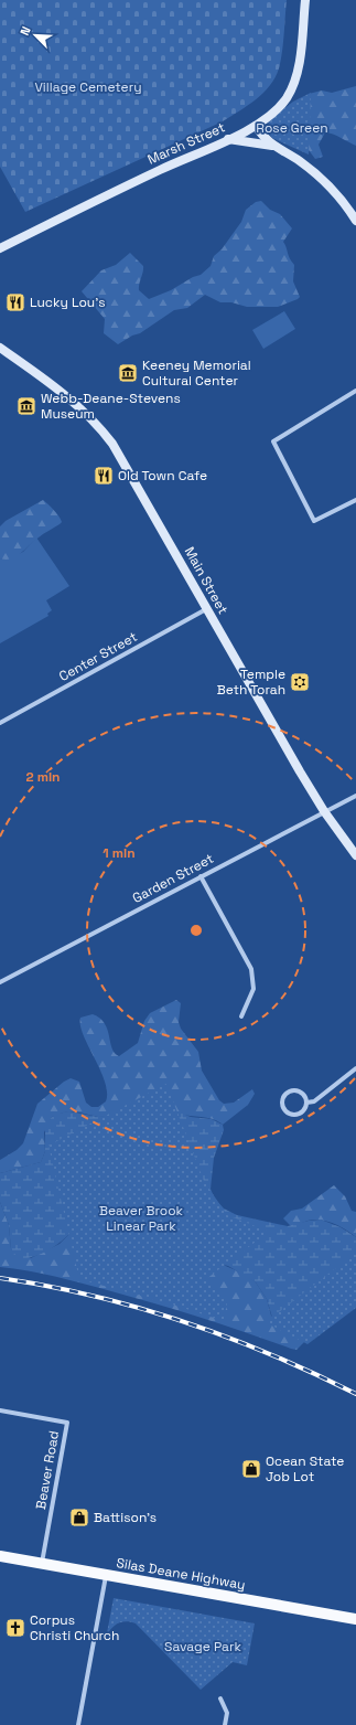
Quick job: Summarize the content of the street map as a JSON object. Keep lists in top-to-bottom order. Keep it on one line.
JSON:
{"streets":{"main road":["Silas Deane Highway"],"street":["Marsh Street","Main Street","Center Street","Garden Street","Beaver Road"]},"crossings":[["Main Street","Center Street"],["Main Street","Garden Street"],["Beaver Road","Silas Deane Highway"]],"parks":["Village Cemetery","Rose Green","Beaver Brook Linear Park","Savage Park"],"places":{"restaurant":["Lucky Lou's","Old Town Cafe"],"museum":["Keeney Memorial Cultural Center","Webb-Deane-Stevens Museum"],"synagogue":["Temple Beth Torah"],"shop":["Ocean State Job Lot","Battison's"],"church":["Corpus Christi Church"]},"north":"top left","rings":["2 min","1 min"]}
